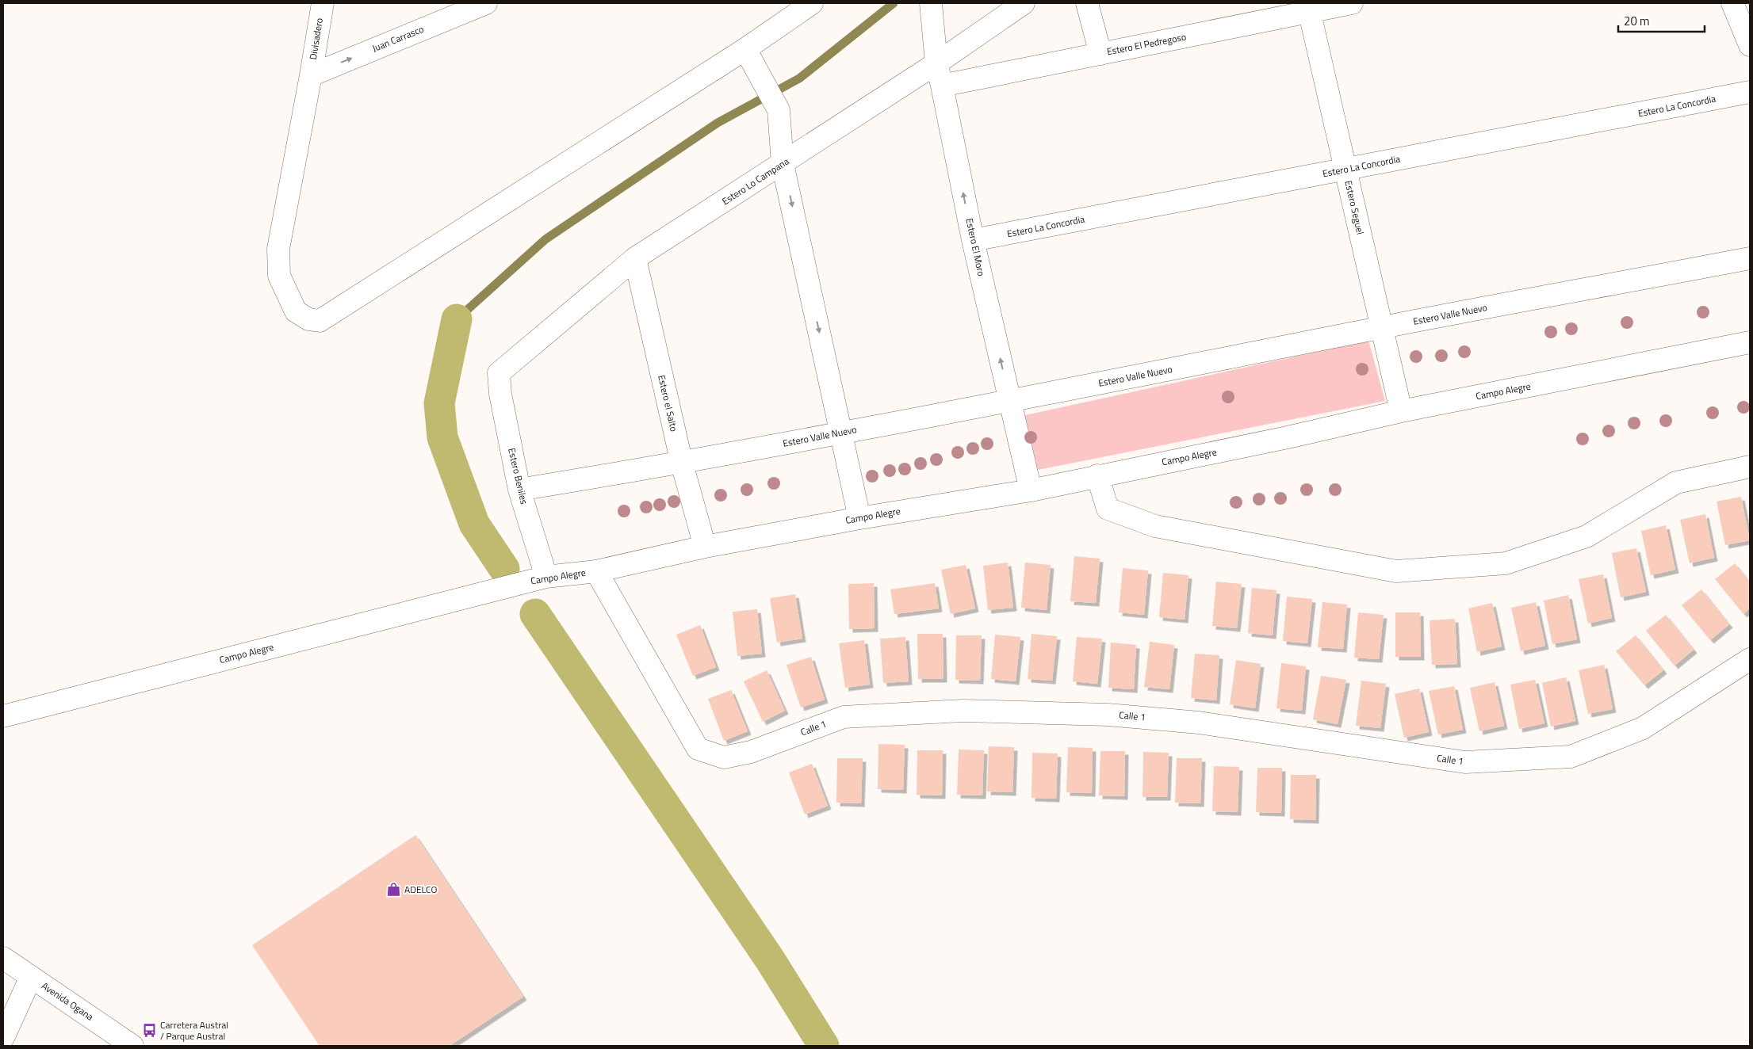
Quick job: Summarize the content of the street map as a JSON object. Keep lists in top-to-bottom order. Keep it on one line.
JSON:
{"streets":{"street":["Divisadero","Juan Carrasco","Estero El Pedregoso","Estero La Concordia","Estero Lo Campana","Estero Seguel","Estero El Moro","Estero Valle Nuevo","Campo Alegre","Estero el Salto","Estero Beniles","Calle 1","Avenida Ogana"]},"crossings":[["Divisadero","Juan Carrasco"],["Estero El Pedregoso","Estero Seguel"],["Estero El Pedregoso","Estero El Moro"],["Estero La Concordia","Estero Seguel"],["Estero La Concordia","Estero El Moro"],["Estero Lo Campana","Estero El Moro"],["Estero Lo Campana","Estero el Salto"],["Estero Lo Campana","Estero Beniles"],["Estero Seguel","Estero Valle Nuevo"],["Estero Seguel","Campo Alegre"],["Estero El Moro","Estero Valle Nuevo"],["Estero El Moro","Campo Alegre"],["Estero Valle Nuevo","Estero el Salto"],["Estero Valle Nuevo","Estero Beniles"],["Campo Alegre","Estero el Salto"],["Campo Alegre","Estero Beniles"],["Campo Alegre","Calle 1"]],"one_way":["Juan Carrasco"],"places":{"shop":["ADELCO"],"bus stop":["Carretera Austral / Parque Austral"]},"scale_bar":"20 m"}
